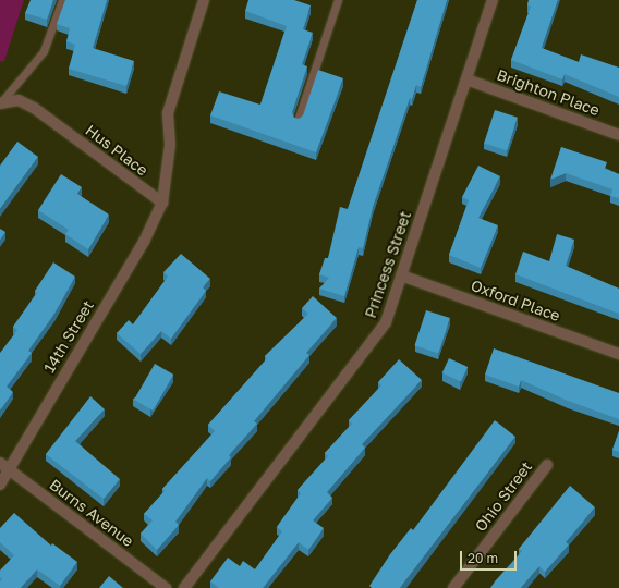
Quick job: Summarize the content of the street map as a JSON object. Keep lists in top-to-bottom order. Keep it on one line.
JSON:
{"streets":{"street":["Brighton Place","Hus Place","Princess Street","Oxford Place","14th Street","Ohio Street","Burns Avenue"]},"crossings":[["Brighton Place","Princess Street"],["Hus Place","14th Street"],["Princess Street","Oxford Place"],["14th Street","Burns Avenue"]],"scale_bar":"20 m"}
